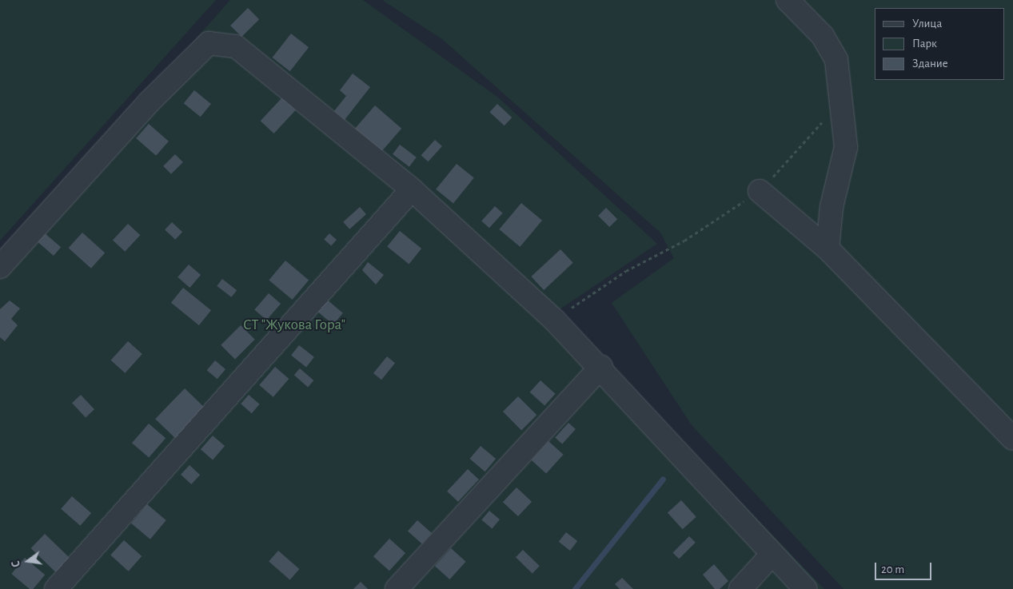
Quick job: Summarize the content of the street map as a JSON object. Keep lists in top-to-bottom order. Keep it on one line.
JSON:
{"parks":["СТ \"Жукова Гора\""],"legend":["Улица","Парк","Здание"],"scale_bar":"20 m","north":"left"}
